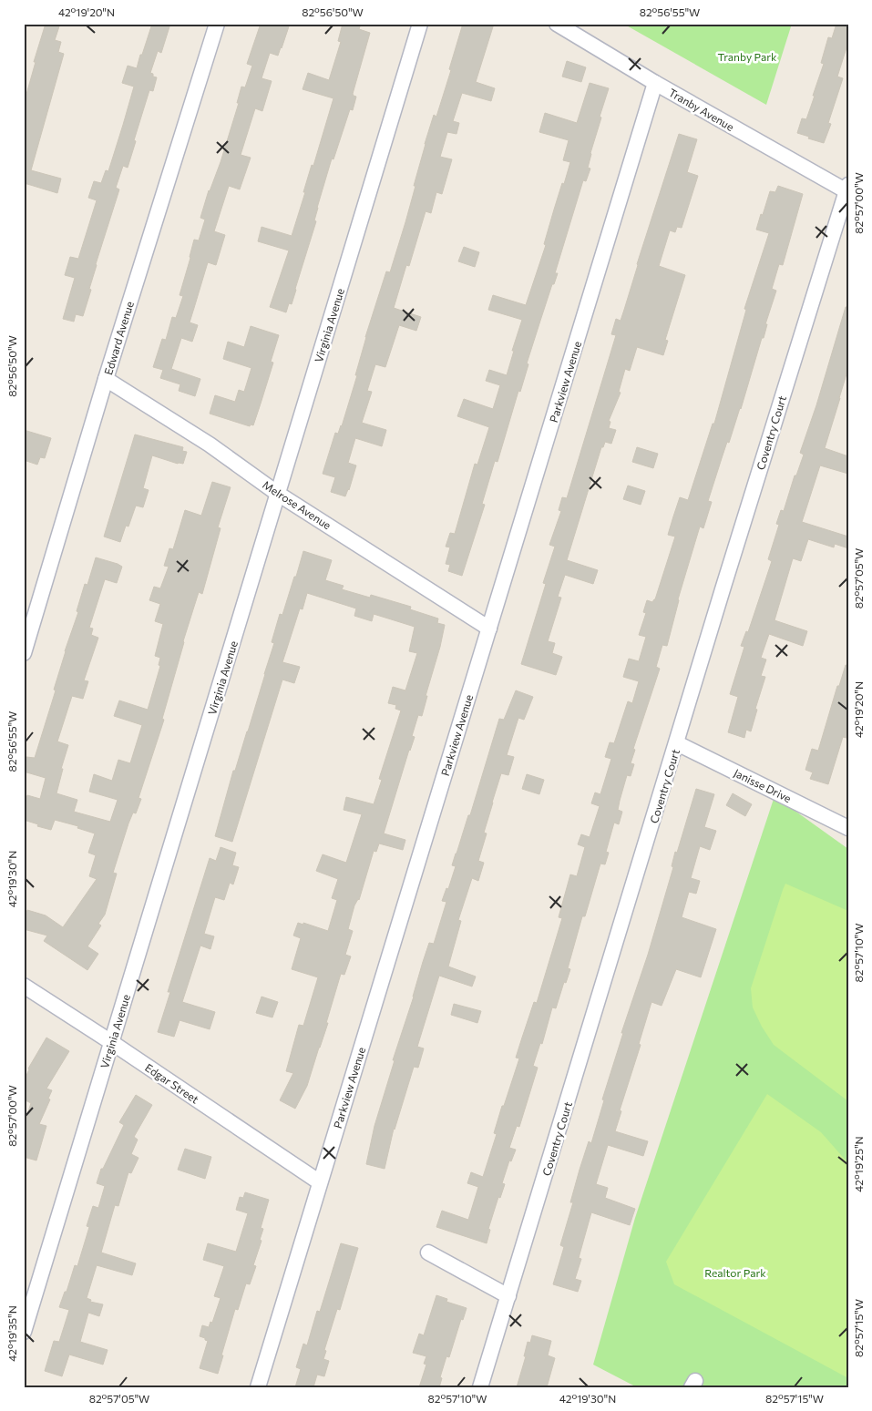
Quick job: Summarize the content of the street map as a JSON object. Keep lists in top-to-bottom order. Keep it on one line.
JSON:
{"streets":{"street":["Tranby Avenue","Virginia Avenue","Edward Avenue","Parkview Avenue","Coventry Court","Melrose Avenue","Janisse Drive","Edgar Street"]},"crossings":[["Tranby Avenue","Parkview Avenue"],["Tranby Avenue","Coventry Court"],["Virginia Avenue","Melrose Avenue"],["Virginia Avenue","Edgar Street"],["Edward Avenue","Melrose Avenue"],["Parkview Avenue","Melrose Avenue"],["Parkview Avenue","Edgar Street"],["Coventry Court","Janisse Drive"]],"parks":["Tranby Park","Realtor Park"],"coordinates":["42°19'20\"N","82°56'50\"W","82°56'55\"W","82°57'00\"W","82°57'05\"W","42°19'30\"N","82°57'10\"W","42°19'25\"N","82°57'15\"W","42°19'35\"N"]}
